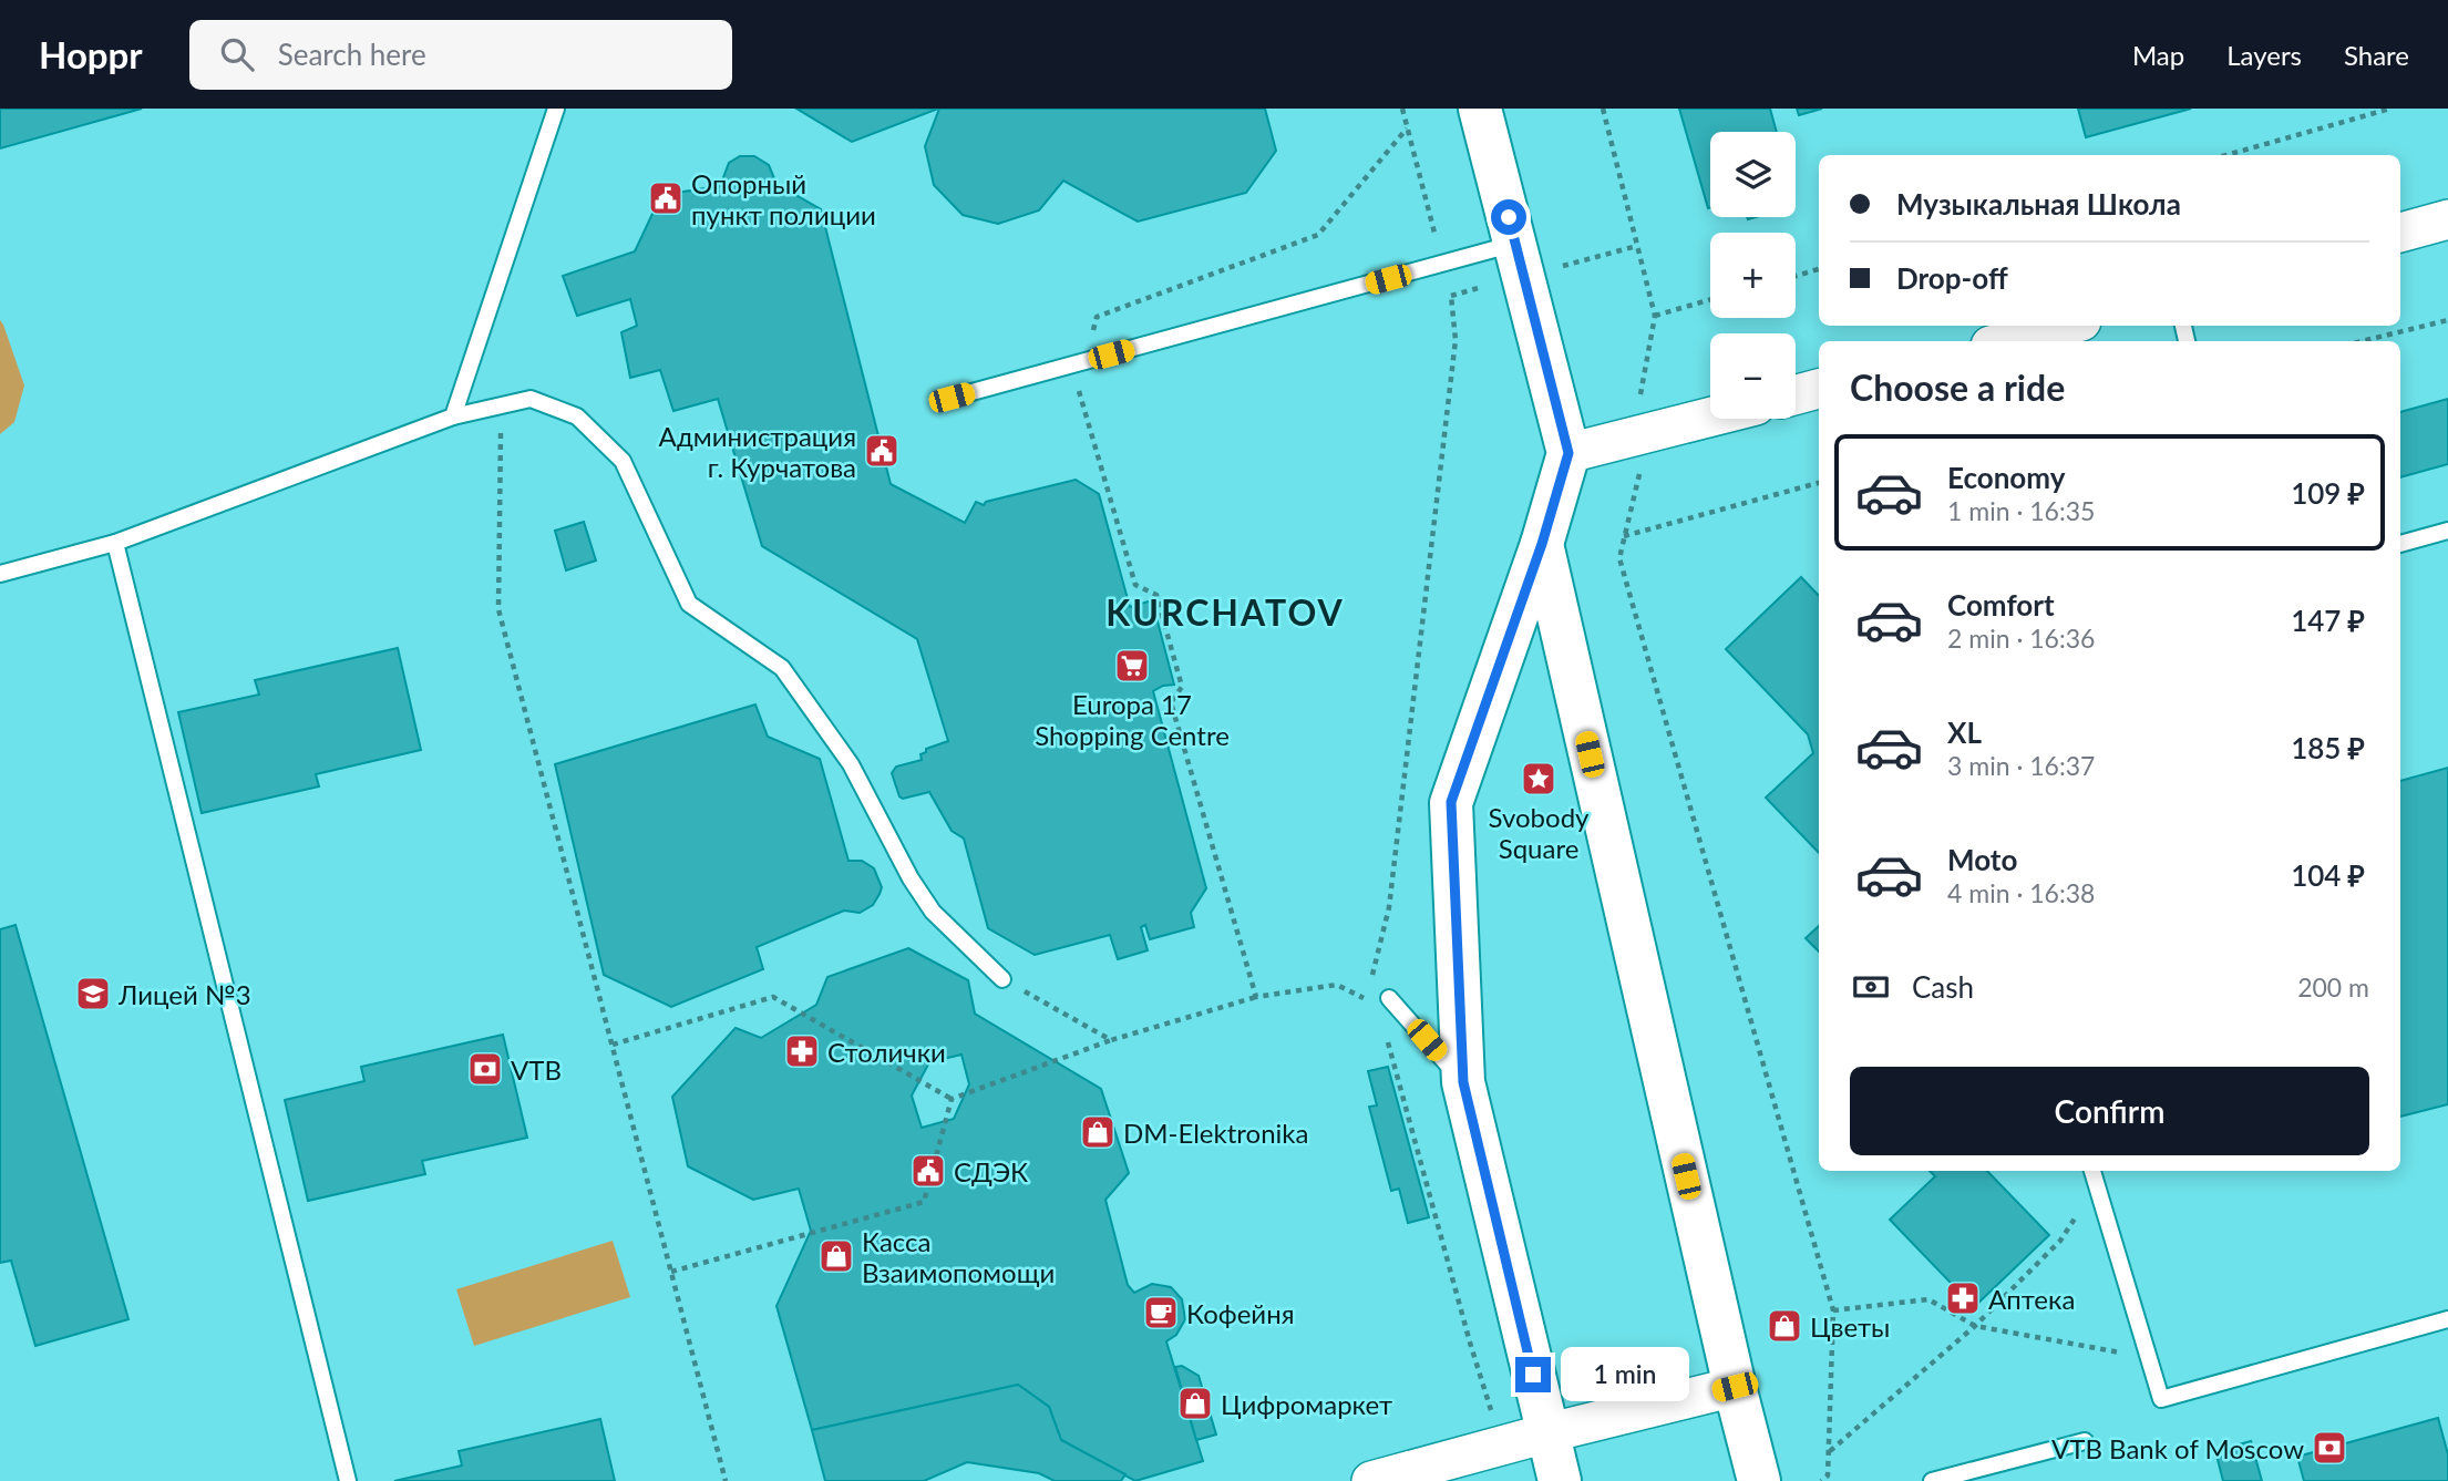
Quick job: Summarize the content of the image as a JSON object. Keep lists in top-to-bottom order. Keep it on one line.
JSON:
{"districts":["KURCHATOV"],"places":{"public building":["Опорный пункт полиции","Администрация г. Курчатова","СДЭК"],"supermarket":["Europa 17 Shopping Centre"],"place":["Svobody Square"],"school or university":["Лицей №3"],"pharmacy":["Столички","Аптека"],"bank":["VTB","VTB Bank of Moscow"],"shop":["DM-Elektronika","Касса Взаимопомощи","Цветы","Цифромаркет"],"cafe":["Кофейня"]},"page":{"header":"Hoppr","search":"Search here","nav":["Map","Layers","Share"],"map_buttons":["+","−"],"banner":["Музыкальная Школа","Drop-off"],"heading":"Choose a ride","list":[{"name":"Economy","note":"1 min · 16:35","value":"109 ₽"},{"name":"Comfort","note":"2 min · 16:36","value":"147 ₽"},{"name":"XL","note":"3 min · 16:37","value":"185 ₽"},{"name":"Moto","note":"4 min · 16:38","value":"104 ₽"}],"pay":["Cash","200 m"],"buttons":"Confirm","bubble":"1 min"}}
